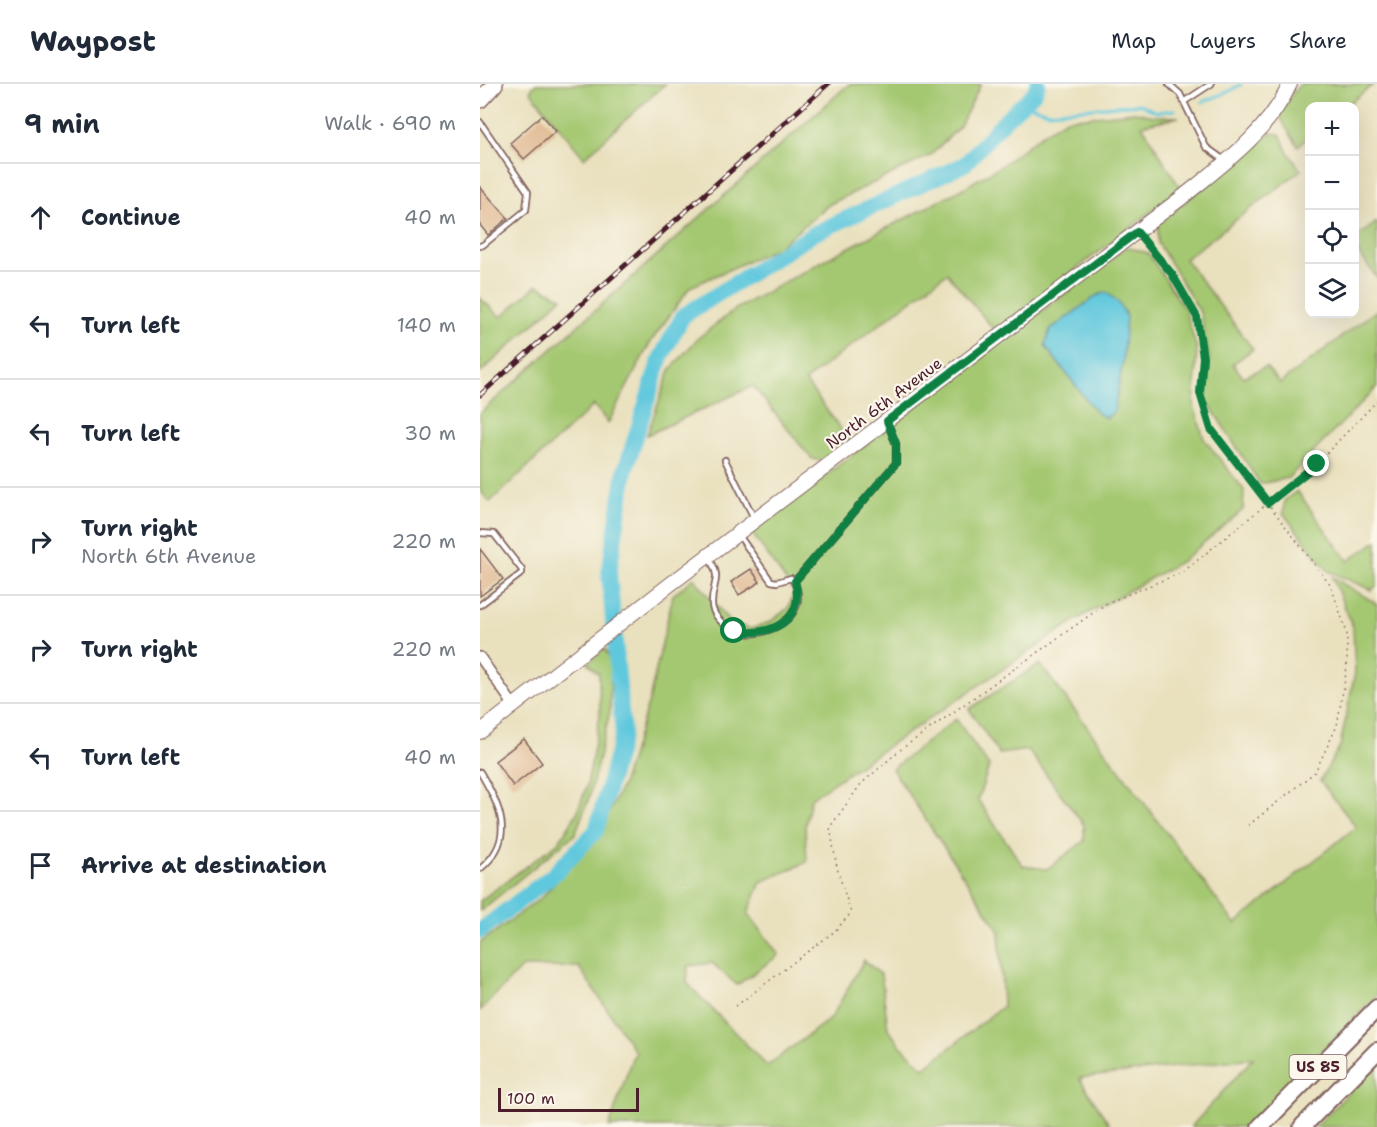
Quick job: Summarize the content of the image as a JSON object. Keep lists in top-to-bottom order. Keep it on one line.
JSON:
{"streets":{"highway":["US 85"],"street":["North 6th Avenue"]},"scale_bar":"100 m","page":{"header":"Waypost","nav":["Map","Layers","Share"],"heading":["9 min","Walk · 690 m"],"map_buttons":["+","−"],"list":[["Continue","40 m"],["Turn left","140 m"],["Turn left","30 m"],["Turn right","North 6th Avenue","220 m"],["Turn right","220 m"],["Turn left","40 m"],"Arrive at destination"],"scale":"100 m"}}
